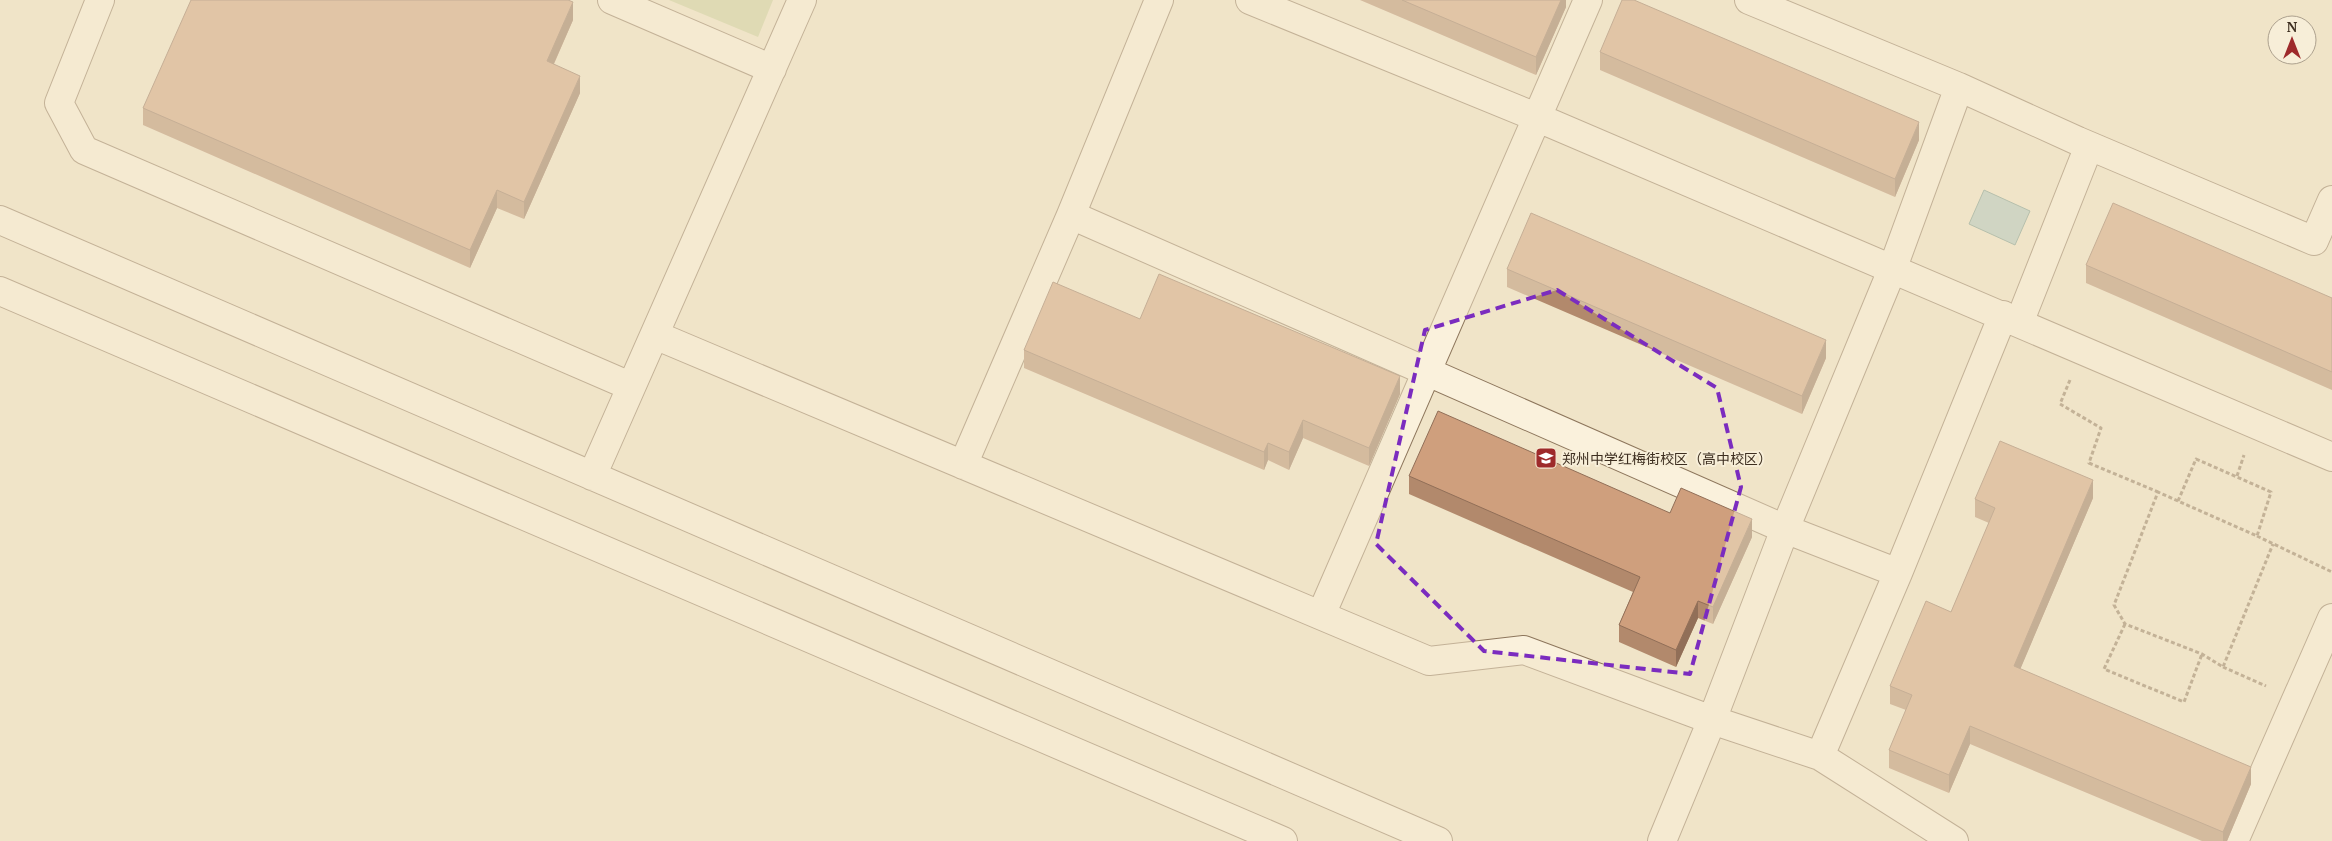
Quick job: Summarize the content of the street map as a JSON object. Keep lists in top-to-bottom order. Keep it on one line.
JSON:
{"places":{"school or university":["郑州中学红梅街校区（高中校区）"]},"north":"top"}
